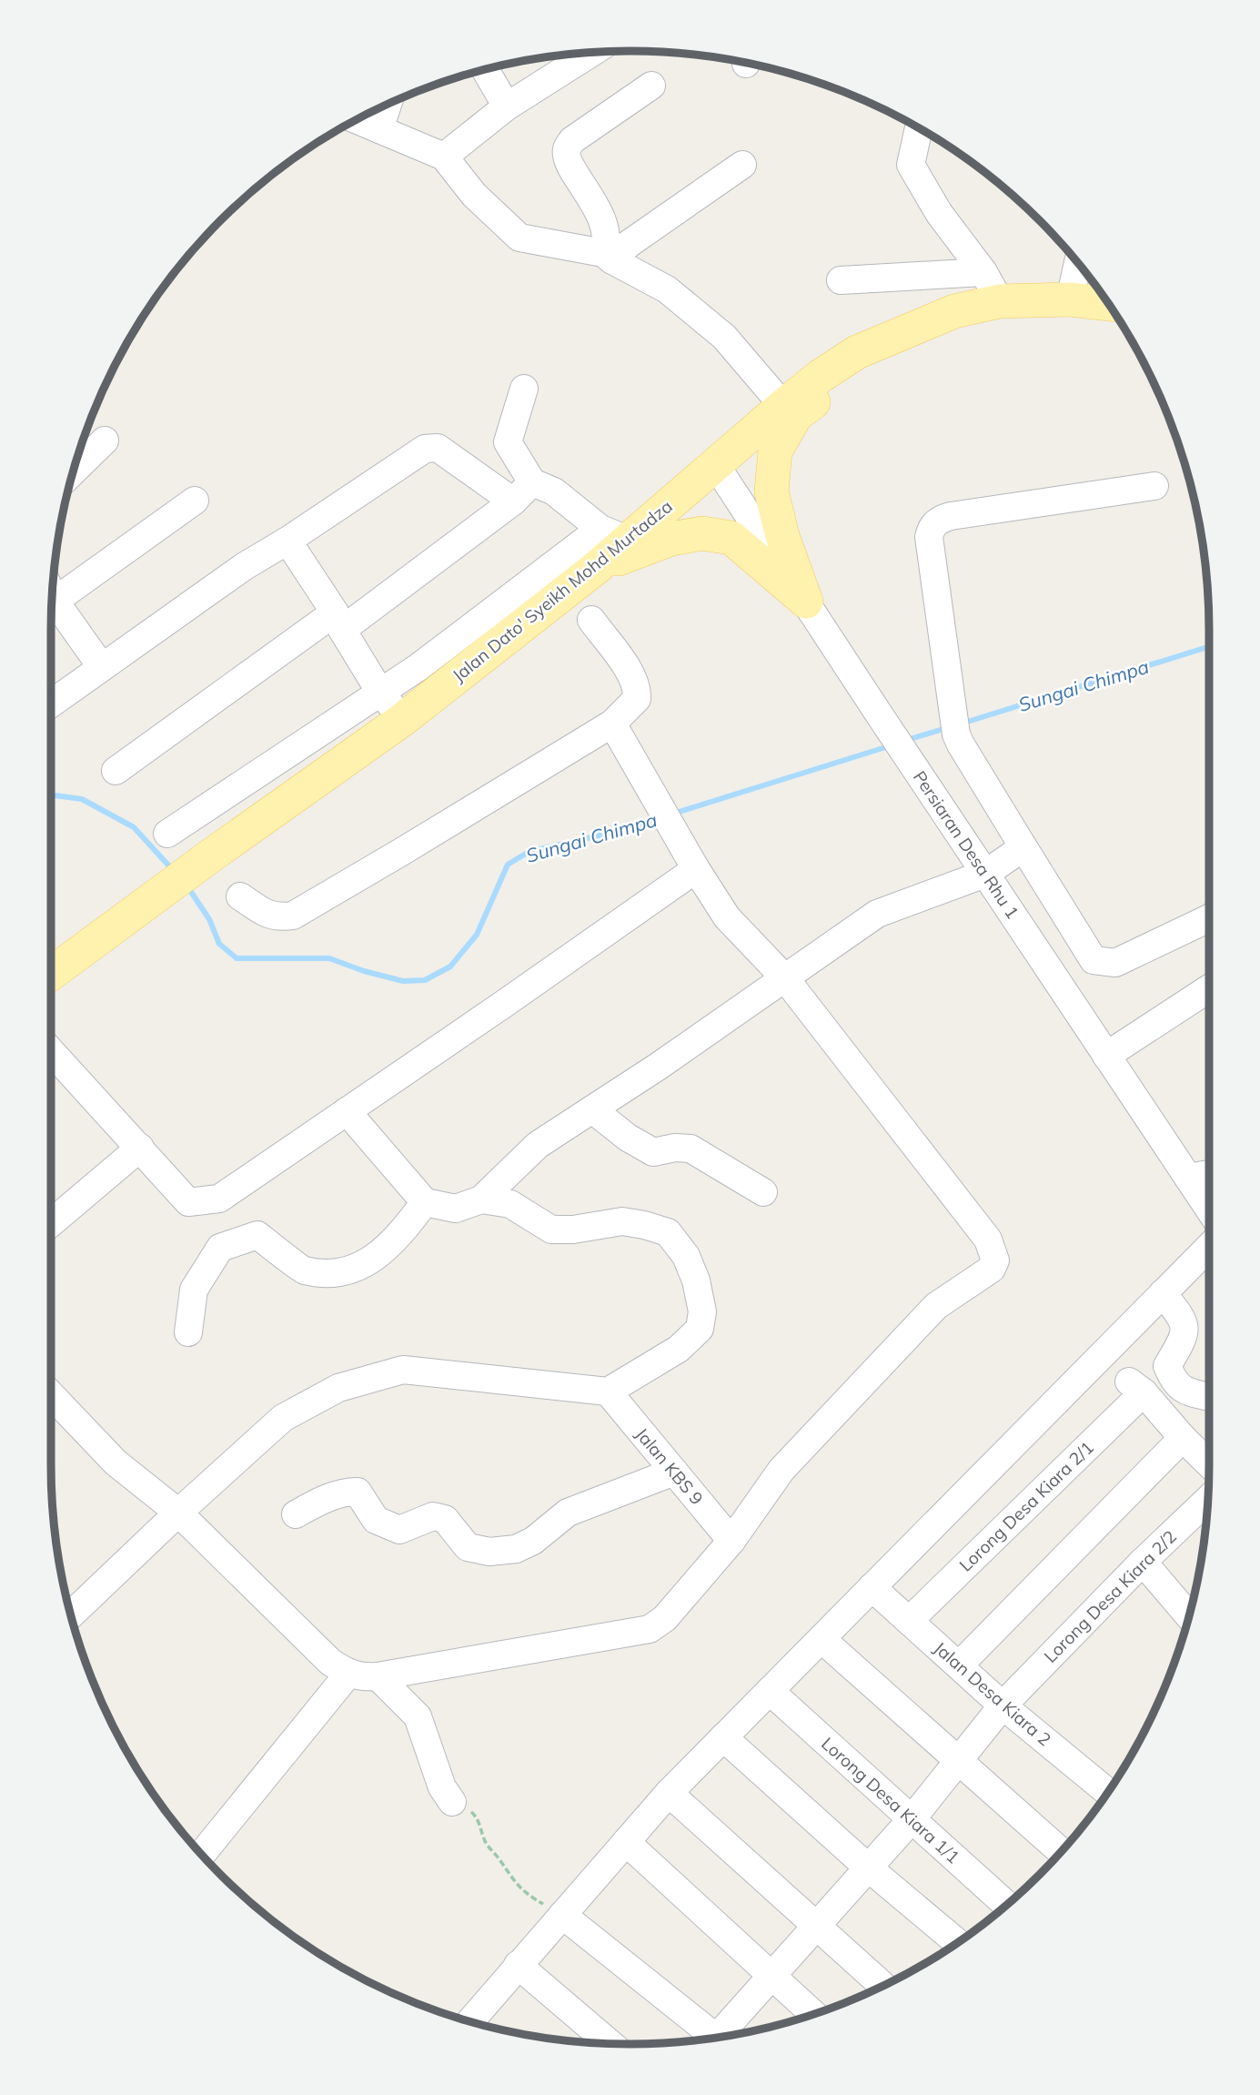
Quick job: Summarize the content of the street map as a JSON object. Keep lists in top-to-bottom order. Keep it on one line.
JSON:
{"streets":{"main road":["Jalan Dato' Syeikh Mohd Murtadza"],"street":["Persiaran Desa Rhu 1","Jalan KBS 9","Lorong Desa Kiara 2/1","Lorong Desa Kiara 2/2","Jalan Desa Kiara 2","Lorong Desa Kiara 1/1"]},"crossings":[["Jalan Dato' Syeikh Mohd Murtadza","Persiaran Desa Rhu 1"],["Lorong Desa Kiara 2/1","Jalan Desa Kiara 2"],["Lorong Desa Kiara 2/2","Jalan Desa Kiara 2"],["Lorong Desa Kiara 2/2","Lorong Desa Kiara 1/1"]],"water":["Sungai Chimpa"]}
